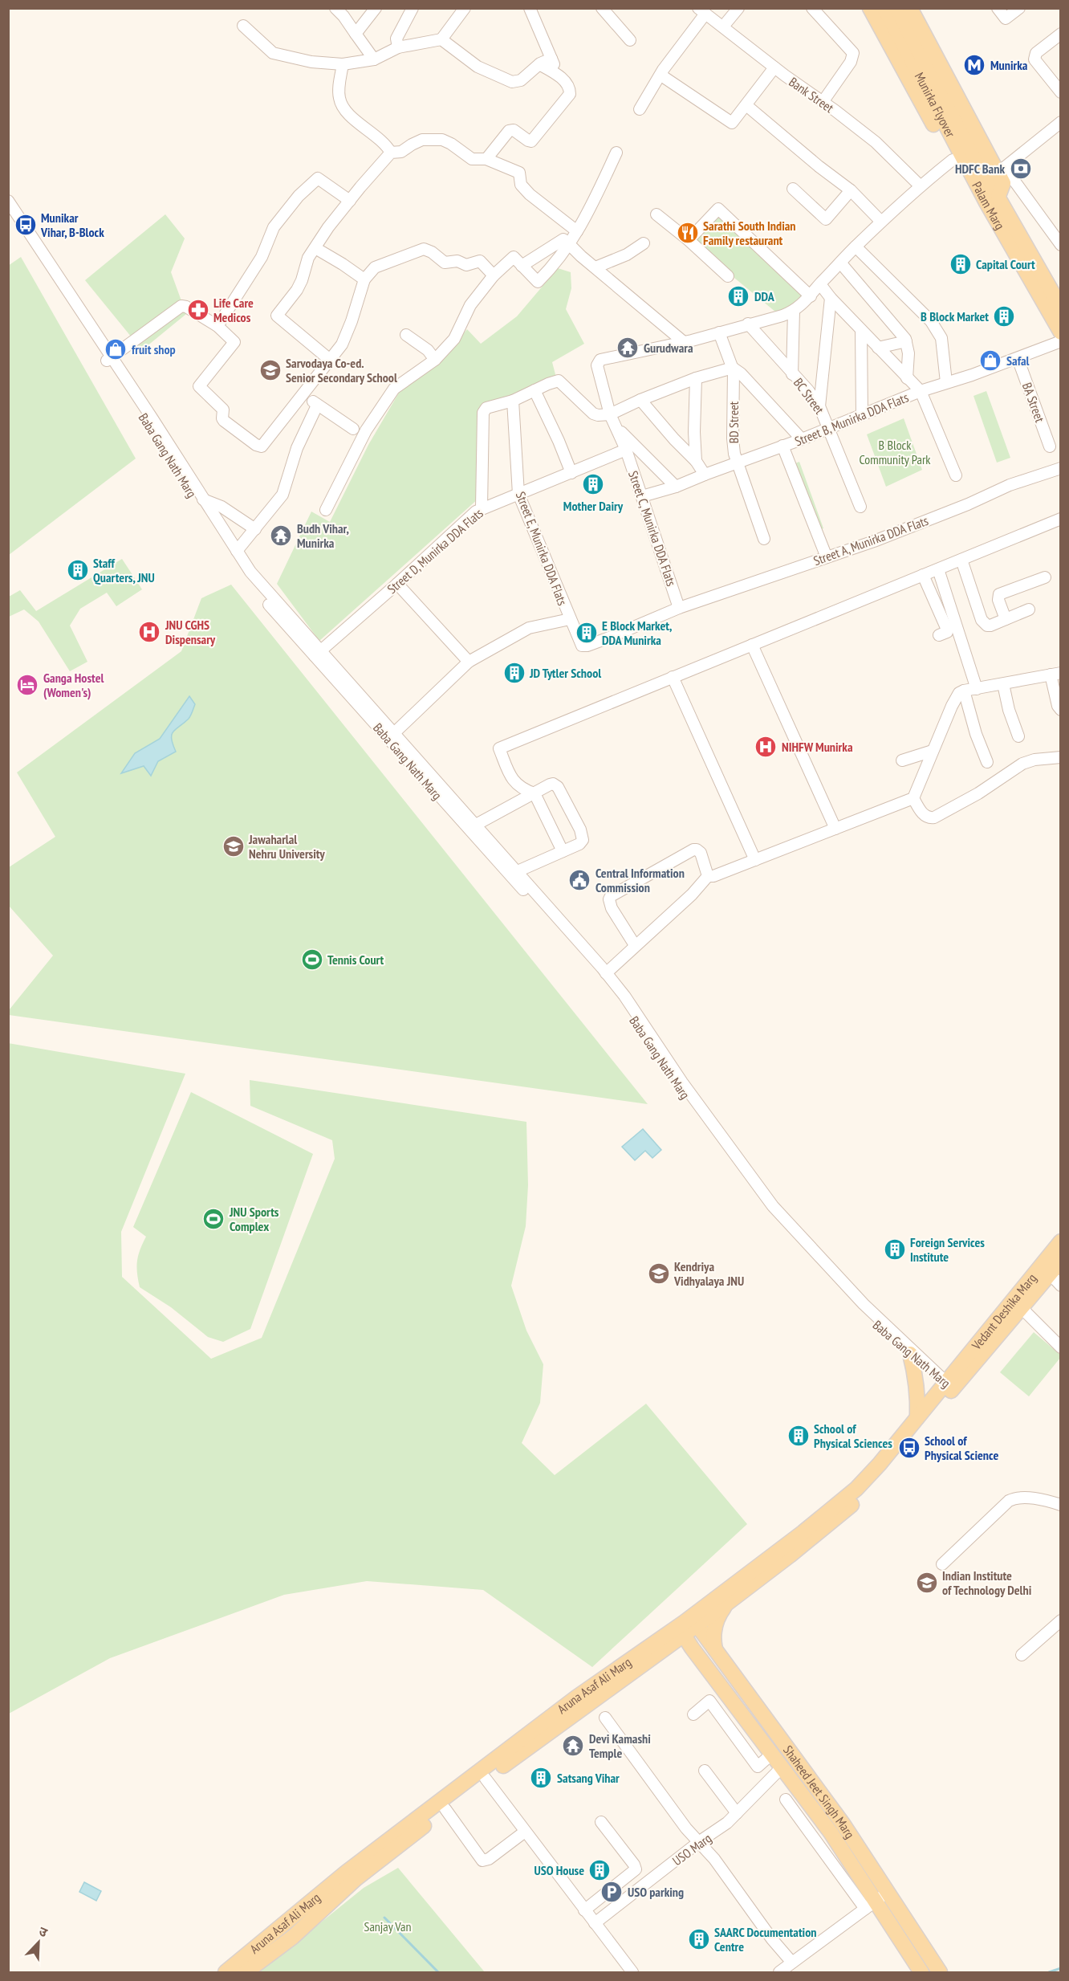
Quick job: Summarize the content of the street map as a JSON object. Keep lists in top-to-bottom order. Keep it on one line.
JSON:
{"streets":{"main road":["Munirka Flyover","Palam Marg","Vedant Deshika Marg","Aruna Asaf Ali Marg","Shaheed Jeet Singh Marg"],"street":["Bank Street","BC Street","BA Street","Street B, Munirka DDA Flats","BD Street","Baba Gang Nath Marg","Street C, Munirka DDA Flats","Street A, Munirka DDA Flats","Street E, Munirka DDA Flats","Street D, Munirka DDA Flats","USO Marg"]},"crossings":[["Munirka Flyover","Palam Marg"],["BC Street","Street B, Munirka DDA Flats"],["BA Street","Street B, Munirka DDA Flats"],["Street B, Munirka DDA Flats","BD Street"],["Street B, Munirka DDA Flats","Street C, Munirka DDA Flats"],["Baba Gang Nath Marg","Street D, Munirka DDA Flats"],["Baba Gang Nath Marg","Vedant Deshika Marg"],["Baba Gang Nath Marg","Aruna Asaf Ali Marg"],["Street C, Munirka DDA Flats","Street A, Munirka DDA Flats"],["Street C, Munirka DDA Flats","Street E, Munirka DDA Flats"],["Street C, Munirka DDA Flats","Street D, Munirka DDA Flats"],["Street A, Munirka DDA Flats","Street E, Munirka DDA Flats"],["Street E, Munirka DDA Flats","Street D, Munirka DDA Flats"],["Vedant Deshika Marg","Aruna Asaf Ali Marg"],["Aruna Asaf Ali Marg","Shaheed Jeet Singh Marg"],["Shaheed Jeet Singh Marg","USO Marg"]],"parks":["B Block Community Park","Sanjay Van"],"places":{"metro station":["Munirka"],"bank":["HDFC Bank"],"bus stop":["Munikar Vihar, B-Block","School of Physical Science"],"restaurant":["Sarathi South Indian Family restaurant"],"building":["Capital Court","DDA","B Block Market","Mother Dairy","Staff Quarters, JNU","E Block Market, DDA Munirka","JD Tytler School","Foreign Services Institute","School of Physical Sciences","Satsang Vihar","USO House","SAARC Documentation Centre"],"pharmacy":["Life Care Medicos"],"temple":["Gurudwara","Budh Vihar, Munirka","Devi Kamashi Temple"],"shop":["fruit shop","Safal"],"school or university":["Sarvodaya Co-ed. Senior Secondary School","Jawaharlal Nehru University","Kendriya Vidhyalaya JNU","Indian Institute of Technology Delhi"],"hospital":["JNU CGHS Dispensary","NIHFW Munirka"],"hotel":["Ganga Hostel (Women's)"],"public building":["Central Information Commission"],"sports":["Tennis Court","JNU Sports Complex"],"parking":["USO parking"]},"north":"top right"}
